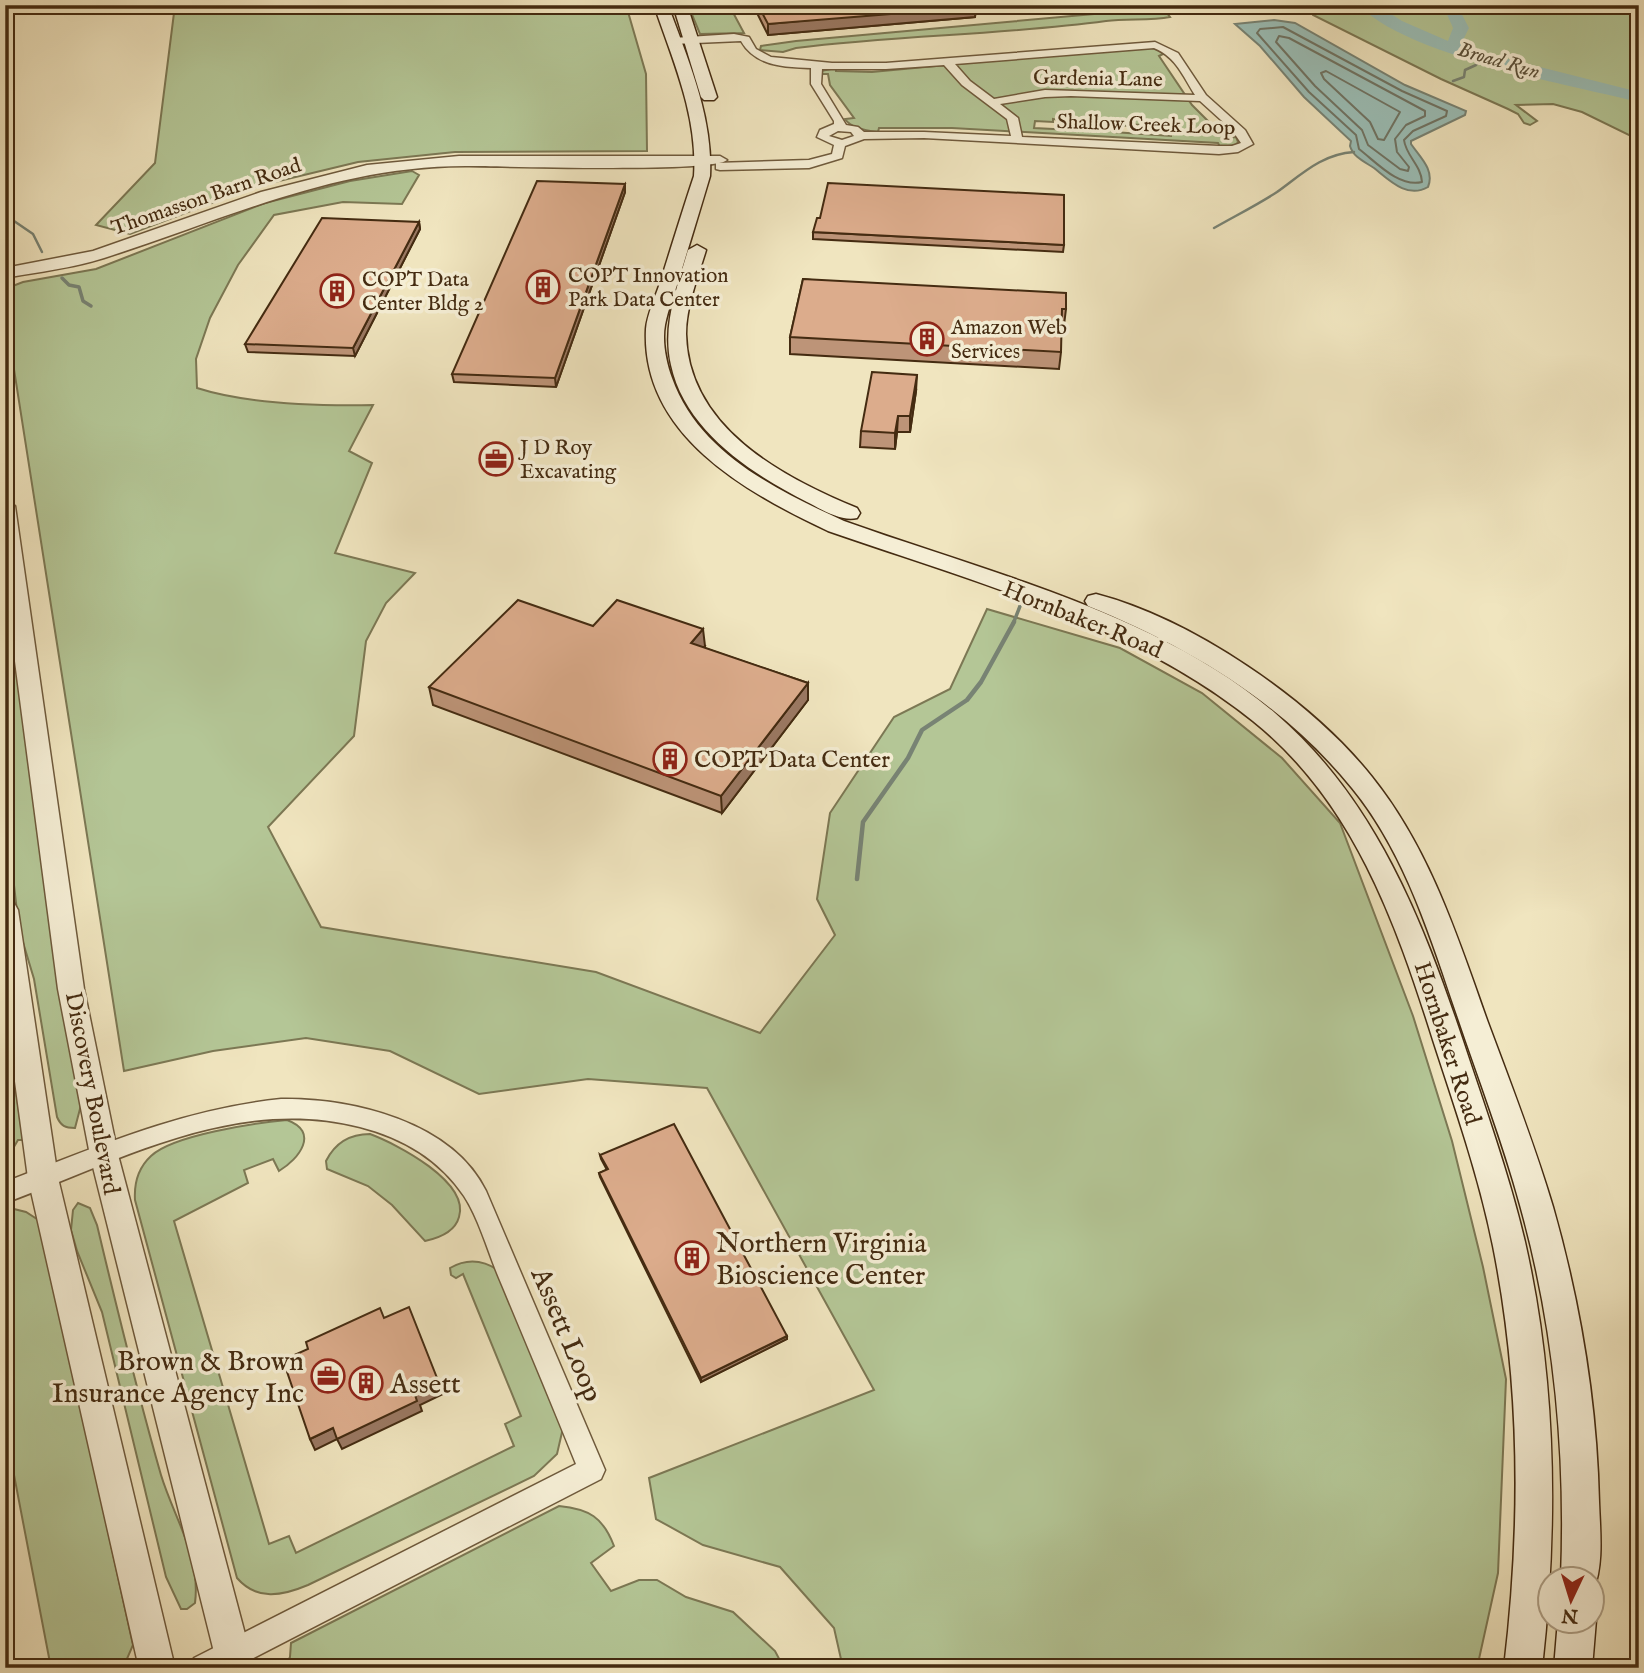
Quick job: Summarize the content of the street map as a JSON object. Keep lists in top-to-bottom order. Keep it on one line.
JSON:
{"streets":{"main road":["Hornbaker Road"],"street":["Gardenia Lane","Shallow Creek Loop","Thomasson Barn Road","Discovery Boulevard","Assett Loop"]},"crossings":[["Gardenia Lane","Shallow Creek Loop"],["Shallow Creek Loop","Thomasson Barn Road"],["Shallow Creek Loop","Hornbaker Road"],["Thomasson Barn Road","Hornbaker Road"],["Discovery Boulevard","Assett Loop"]],"water":["Broad Run"],"places":{"building":["COPT Innovation Park Data Center","COPT Data Center Bldg 2","Amazon Web Services","COPT Data Center","Northern Virginia Bioscience Center","Assett"],"office":["J D Roy Excavating","Brown & Brown Insurance Agency Inc"]},"north":"bottom"}
